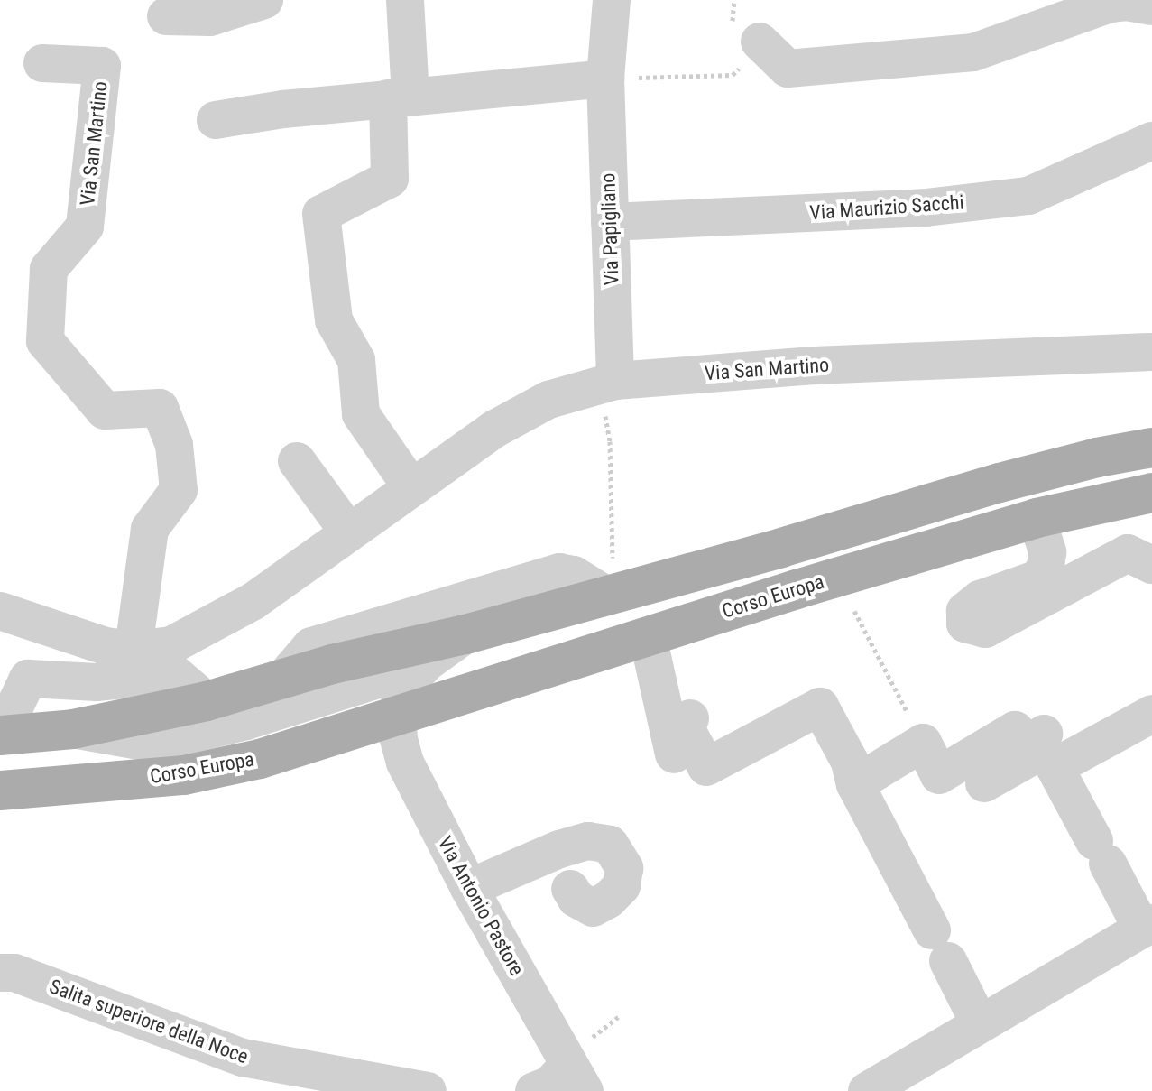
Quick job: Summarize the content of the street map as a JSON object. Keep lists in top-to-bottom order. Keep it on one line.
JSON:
{"streets":{"main road":["Corso Europa"],"street":["Via San Martino","Via Maurizio Sacchi","Via Papigliano","Via Antonio Pastore","Salita superiore della Noce"]},"crossings":[["Via San Martino","Via Papigliano"],["Via Maurizio Sacchi","Via Papigliano"],["Corso Europa","Via Antonio Pastore"]]}
